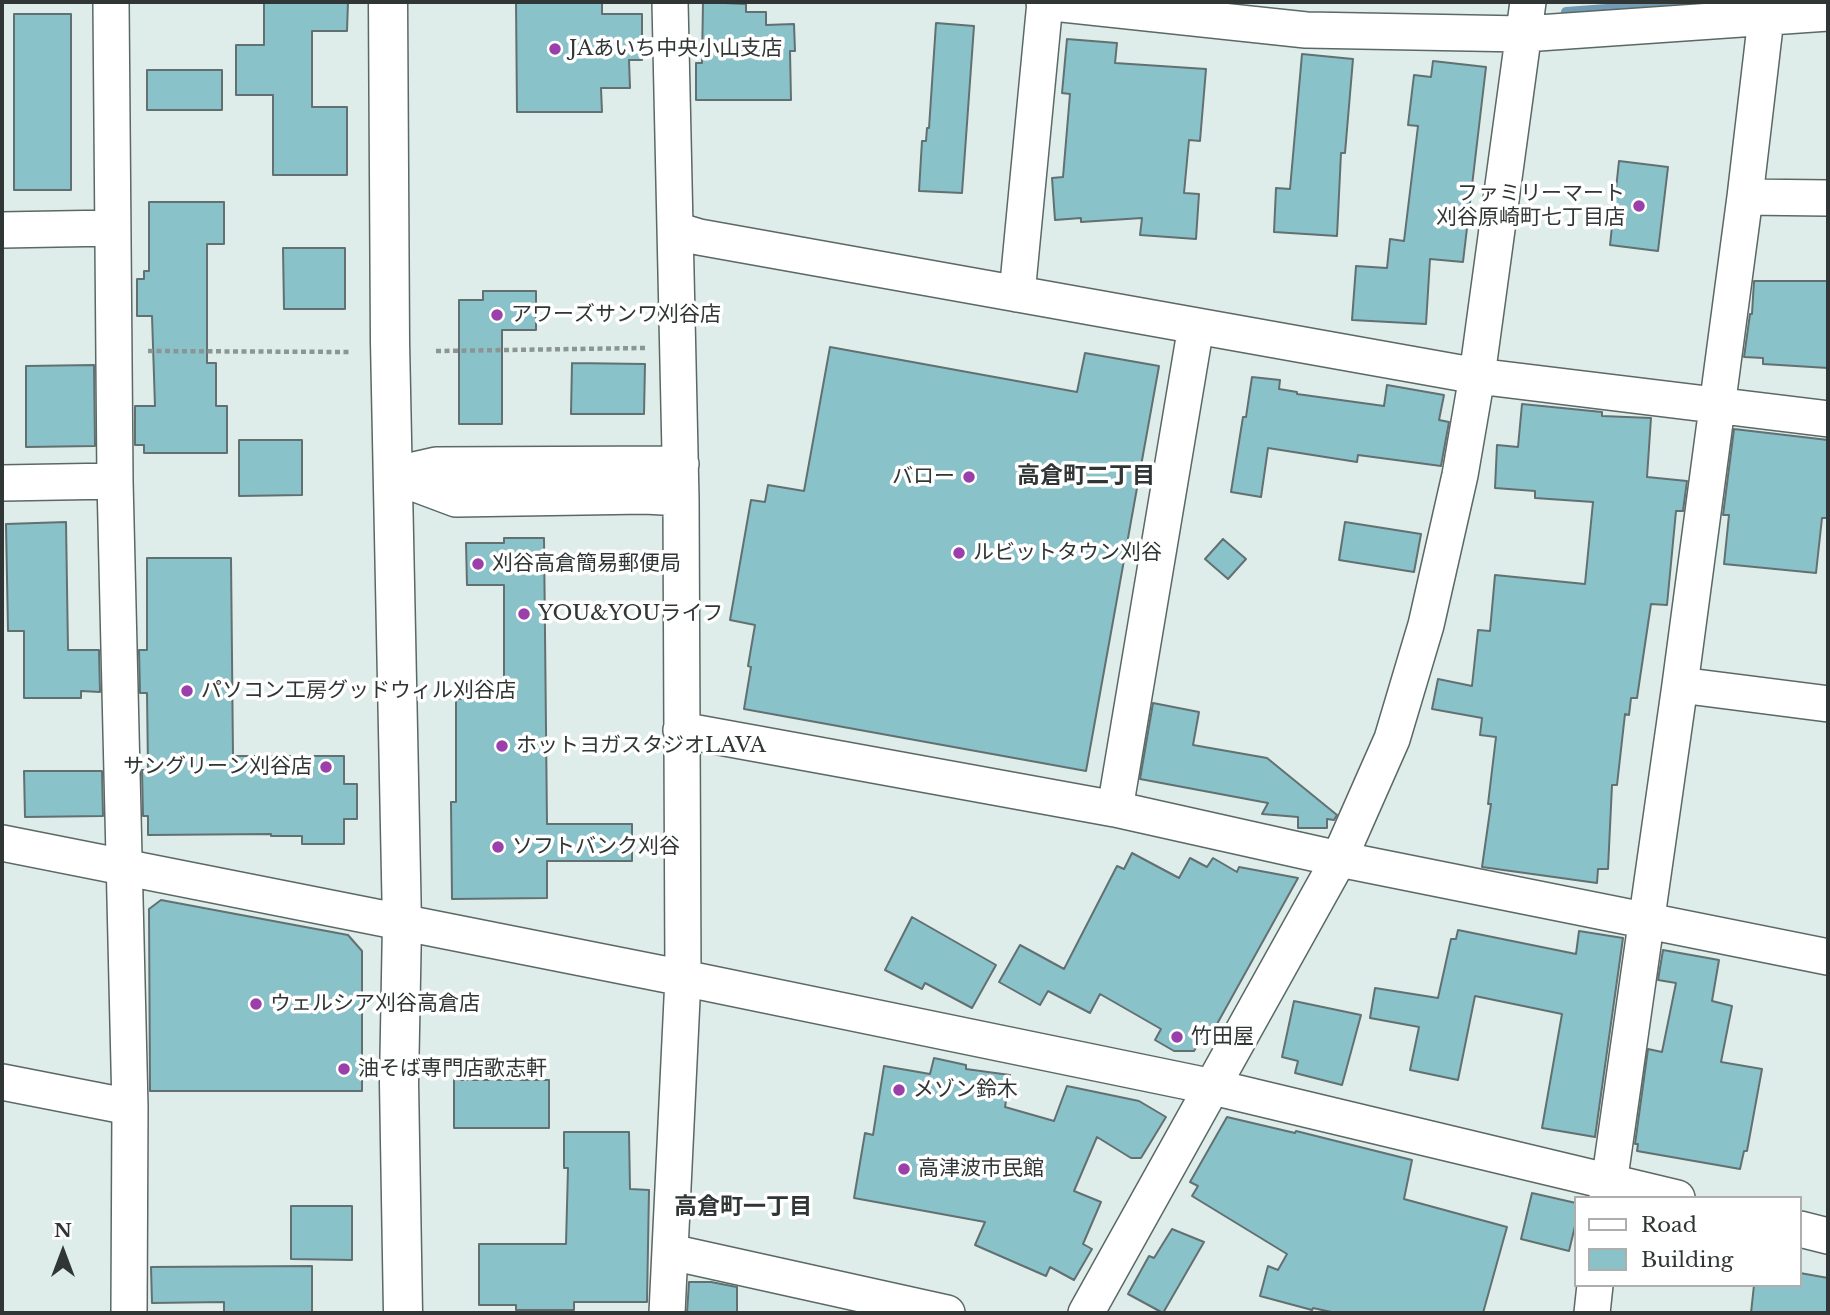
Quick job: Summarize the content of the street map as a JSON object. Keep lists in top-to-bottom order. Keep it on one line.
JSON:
{"districts":["高倉町二丁目","高倉町一丁目"],"places":["JAあいち中央小山支店","ファミリーマート 刈谷原崎町七丁目店","アワーズサンワ刈谷店","バロー","ルビットタウン刈谷","刈谷高倉簡易郵便局","YOU&YOUライフ","パソコン工房グッドウィル刈谷店","ホットヨガスタジオLAVA","サングリーン刈谷店","ソフトバンク刈谷","ウェルシア刈谷高倉店","竹田屋","油そば専門店歌志軒","メゾン鈴木","高津波市民館"],"legend":["Road","Building"],"north":"top"}
